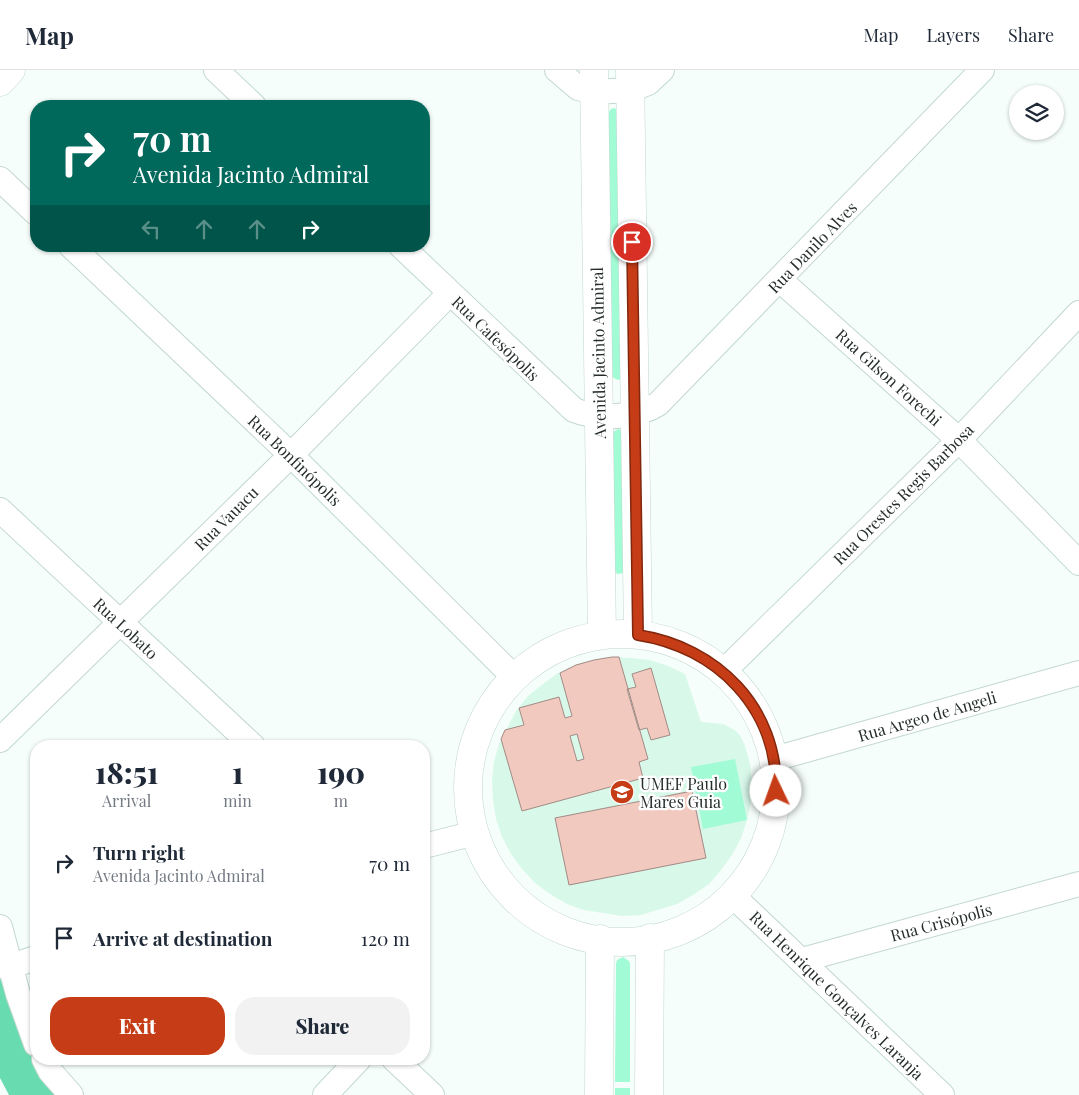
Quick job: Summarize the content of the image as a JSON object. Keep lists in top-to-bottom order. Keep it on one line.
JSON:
{"streets":{"street":["Rua Danilo Alves","Rua Cafesópolis","Avenida Jacinto Admiral","Rua Gilson Forechi","Rua Bonfinópolis","Rua Orestes Regis Barbosa","Rua Vauacu","Rua Lobato","Rua Argeo de Angeli","Rua Crisópolis","Rua Henrique Gonçalves Laranja"]},"crossings":[["Rua Danilo Alves","Rua Cafesópolis"],["Rua Danilo Alves","Avenida Jacinto Admiral"],["Rua Danilo Alves","Rua Gilson Forechi"],["Rua Cafesópolis","Avenida Jacinto Admiral"],["Rua Cafesópolis","Rua Vauacu"],["Rua Gilson Forechi","Rua Orestes Regis Barbosa"],["Rua Bonfinópolis","Rua Vauacu"],["Rua Vauacu","Rua Lobato"],["Rua Crisópolis","Rua Henrique Gonçalves Laranja"]],"places":{"school or university":["UMEF Paulo Mares Guia"]},"page":{"header":"Map","nav":["Map","Layers","Share"],"turn":["70 m","Avenida Jacinto Admiral"],"eta":["18:51","Arrival","1","min","190","m"],"list":[{"name":"Turn right","note":"Avenida Jacinto Admiral","value":"70 m"},{"name":"Arrive at destination","value":"120 m"}],"buttons":["Exit","Share"]}}
